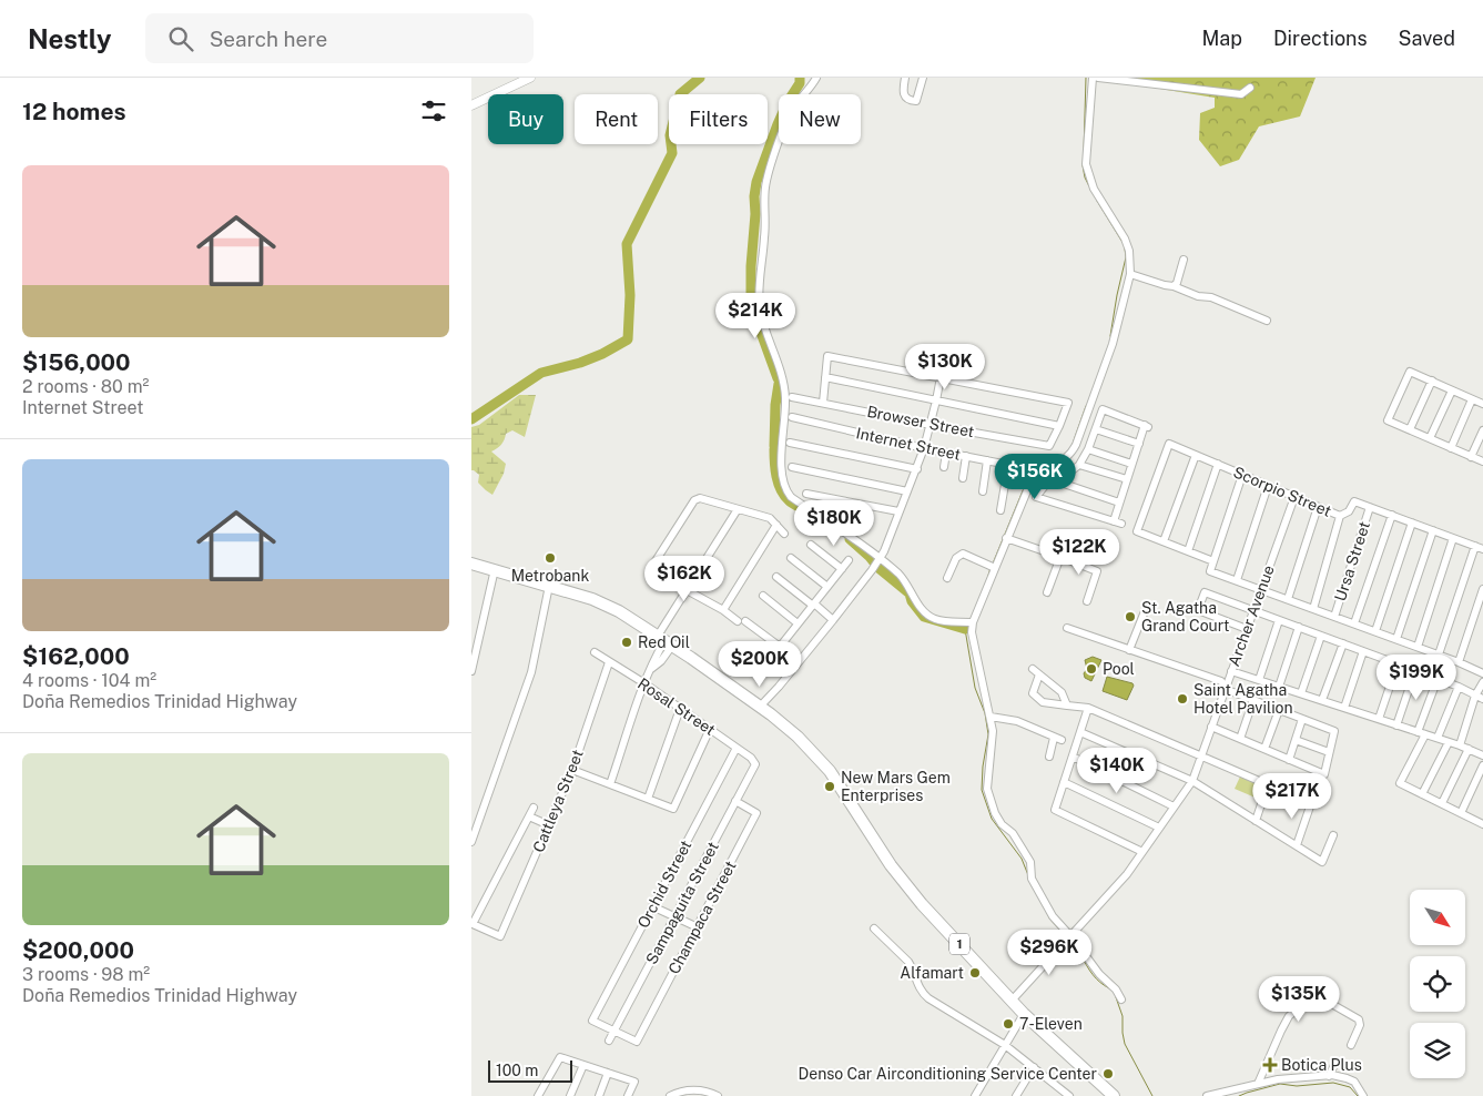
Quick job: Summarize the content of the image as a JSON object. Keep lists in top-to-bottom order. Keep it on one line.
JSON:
{"streets":{"highway":["1"],"street":["Browser Street","Internet Street","Scorpio Street","Ursa Street","Archer Avenue","Rosal Street","Cattleya Street","Orchid Street","Sampaguita Street","Champaca Street"]},"crossings":[["Scorpio Street","Ursa Street"],["Scorpio Street","Archer Avenue"],["Archer Avenue","1"],["Rosal Street","Cattleya Street"],["Rosal Street","Orchid Street"],["Rosal Street","Sampaguita Street"],["Orchid Street","Sampaguita Street"],["Orchid Street","Champaca Street"],["Sampaguita Street","Champaca Street"]],"places":{"other":["Metrobank","St. Agatha Grand Court","Red Oil","Pool","Saint Agatha Hotel Pavilion","New Mars Gem Enterprises","Alfamart","7-Eleven","Denso Car Airconditioning Service Center"],"health":["Botica Plus"]},"scale_bar":"100 m","north":"bottom right","page":{"header":"Nestly","search":"Search here","nav":["Map","Directions","Saved"],"heading":"12 homes","chip":["Buy","Rent","Filters","New"],"list":[{"name":"$156,000","note":"2 rooms · 80 m² · Internet Street"},{"name":"$162,000","note":"4 rooms · 104 m² · Doña Remedios Trinidad Highway"},{"name":"$200,000","note":"3 rooms · 98 m² · Doña Remedios Trinidad Highway"}],"price":["$214K","$130K","$156K","$180K","$122K","$162K","$200K","$199K","$140K","$217K","$296K","$135K"],"scale":"100 m"}}
